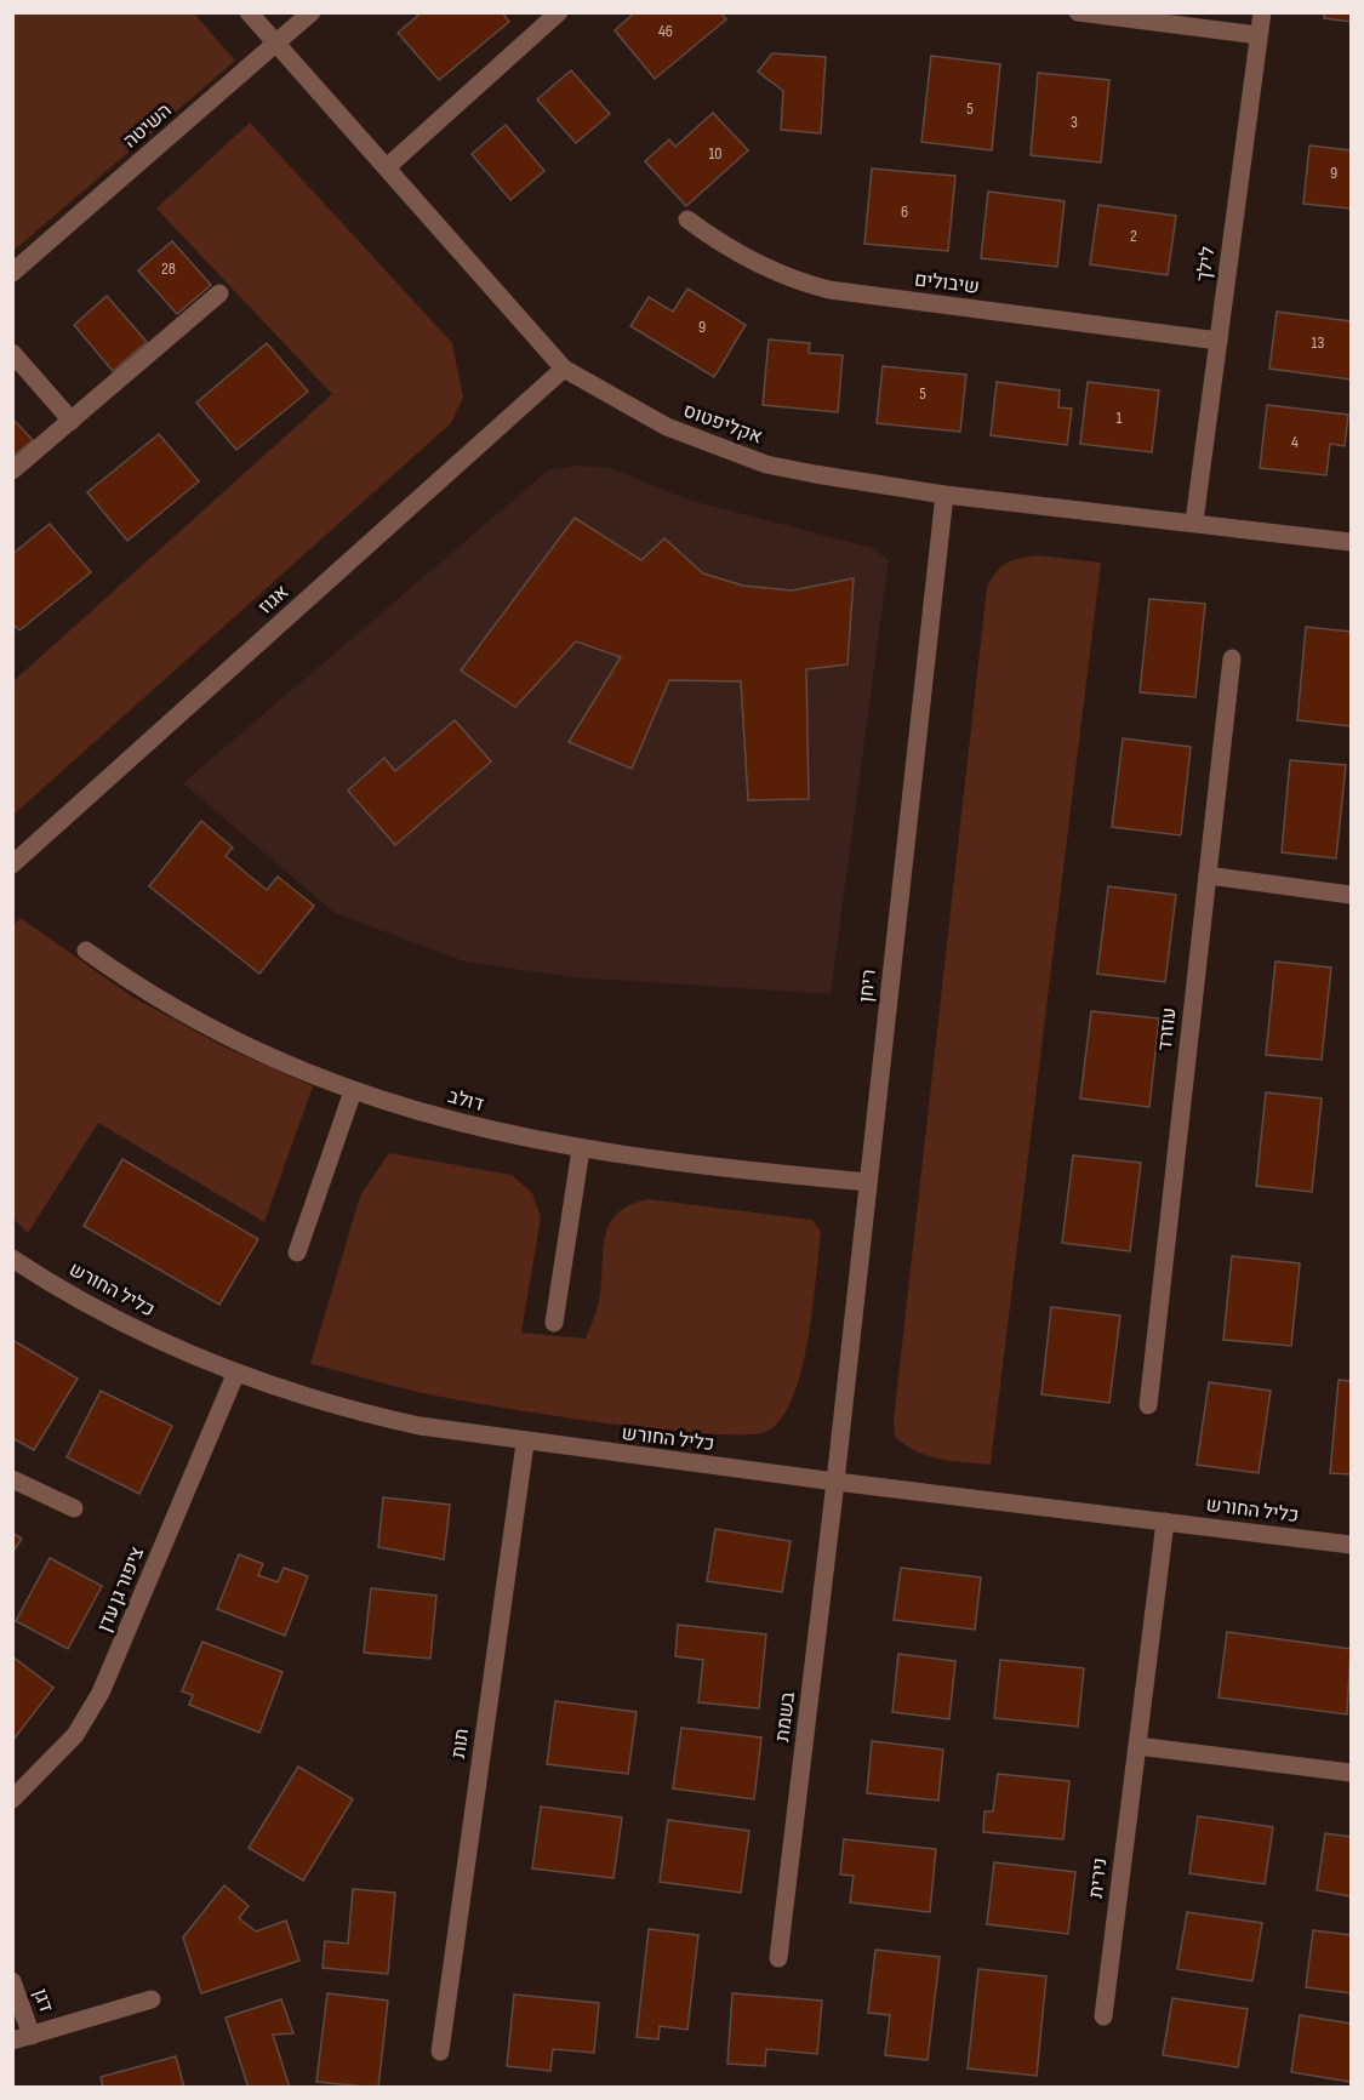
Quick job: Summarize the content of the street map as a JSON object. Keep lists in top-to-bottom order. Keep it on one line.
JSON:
{"streets":{"street":["השיטה","לילך","שיבולים","אקליפטוס","אגוז","ריחן","עוזרד","דולב","כליל החורש","ציפור גן עדן","בשמת","תות","נירית","דגן"]},"crossings":[["השיטה","אקליפטוס"],["לילך","שיבולים"],["לילך","אקליפטוס"],["אקליפטוס","אגוז"],["אקליפטוס","ריחן"],["ריחן","דולב"],["ריחן","כליל החורש"],["ריחן","בשמת"],["כליל החורש","ציפור גן עדן"],["כליל החורש","בשמת"],["כליל החורש","תות"],["כליל החורש","נירית"]],"house_numbers":["46","5","3","10","9","6","2","28","9","13","5","1","4"]}
